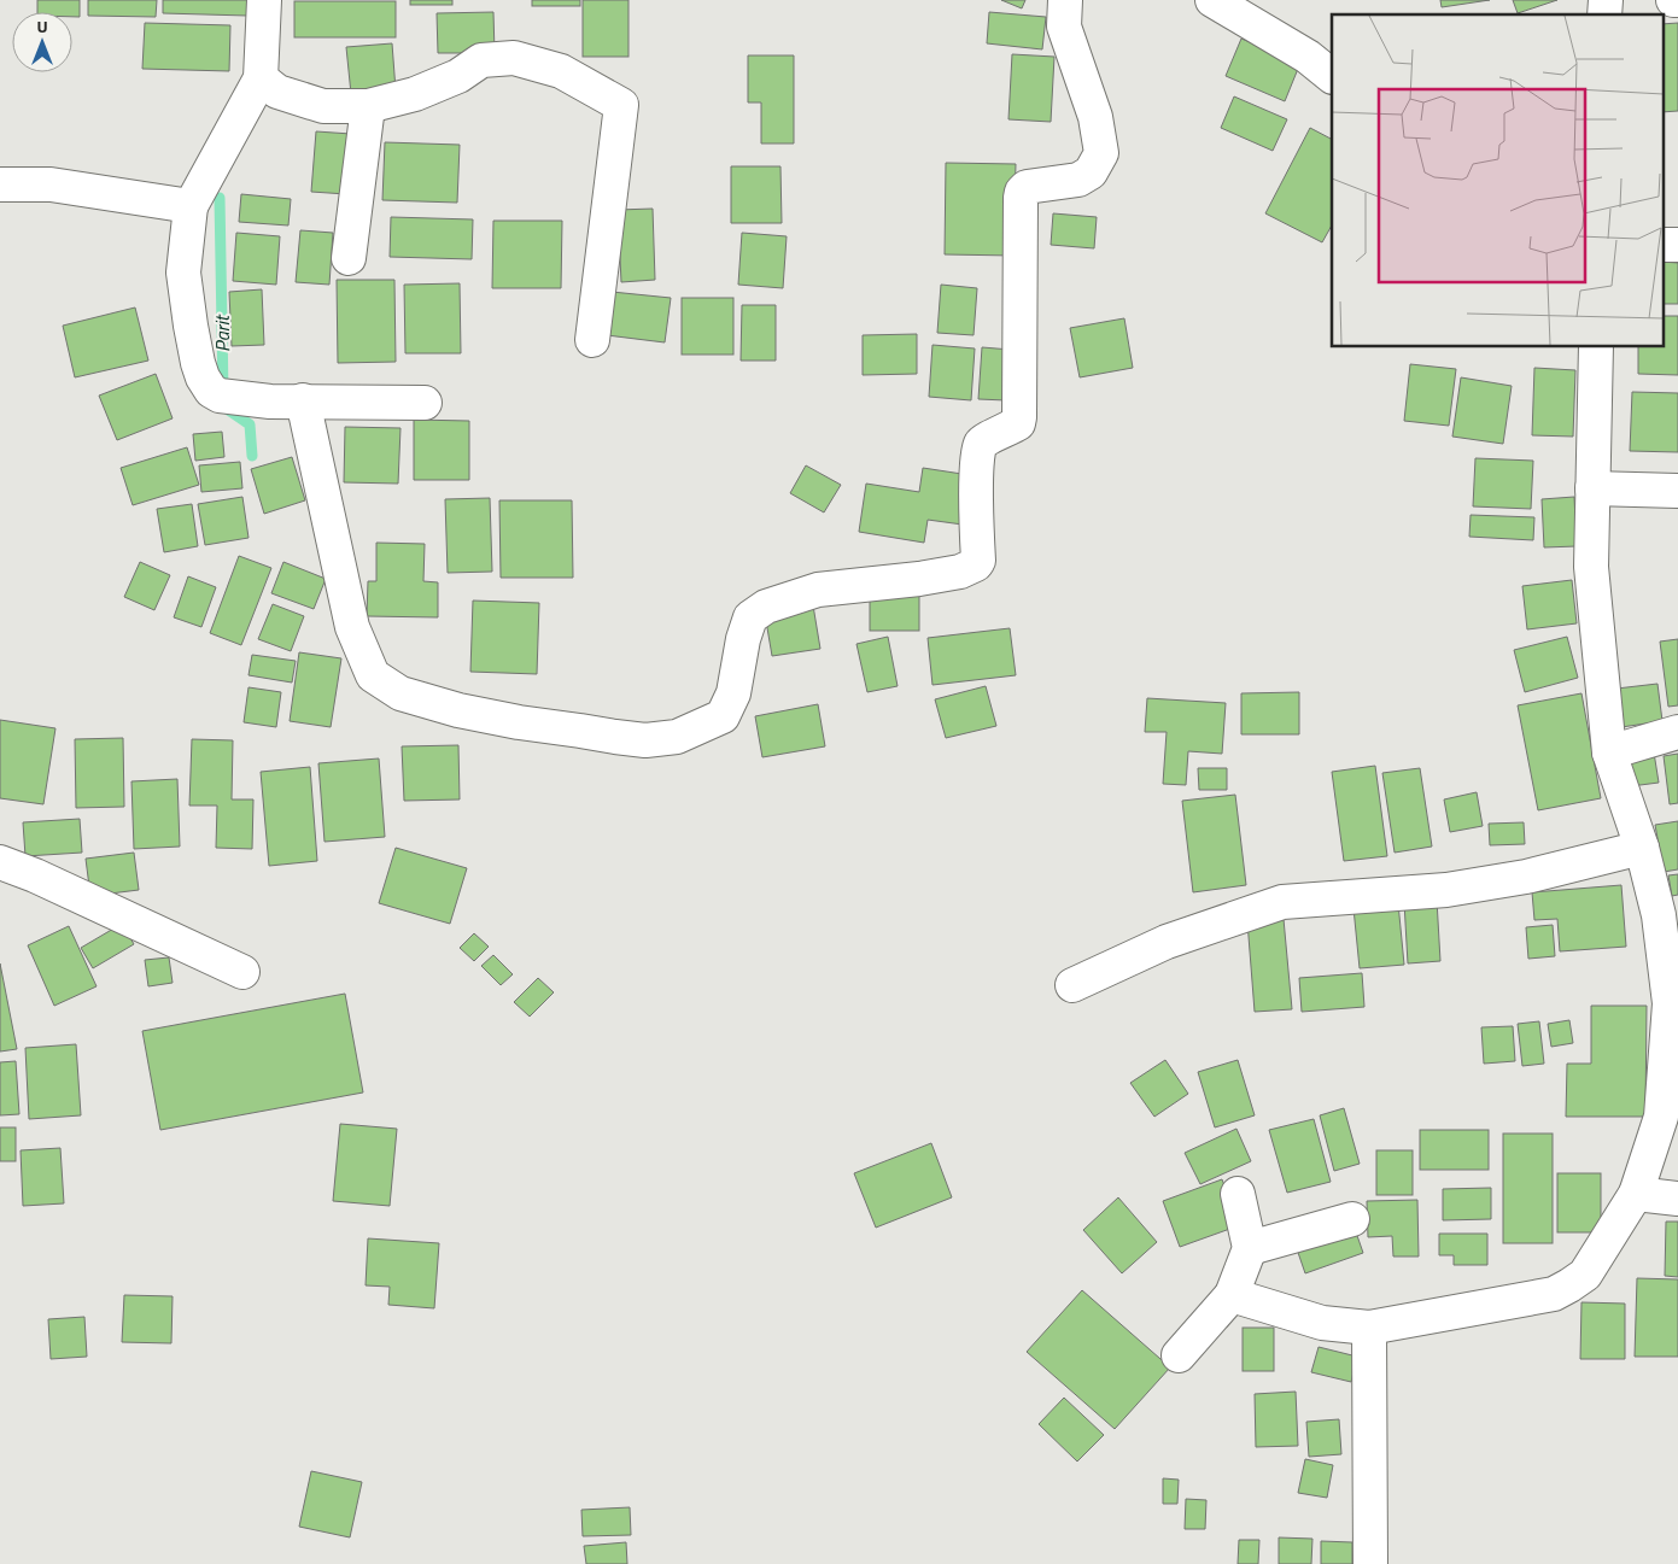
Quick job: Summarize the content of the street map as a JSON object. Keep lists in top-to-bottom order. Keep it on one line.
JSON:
{"water":["Parit"],"north":"top"}
